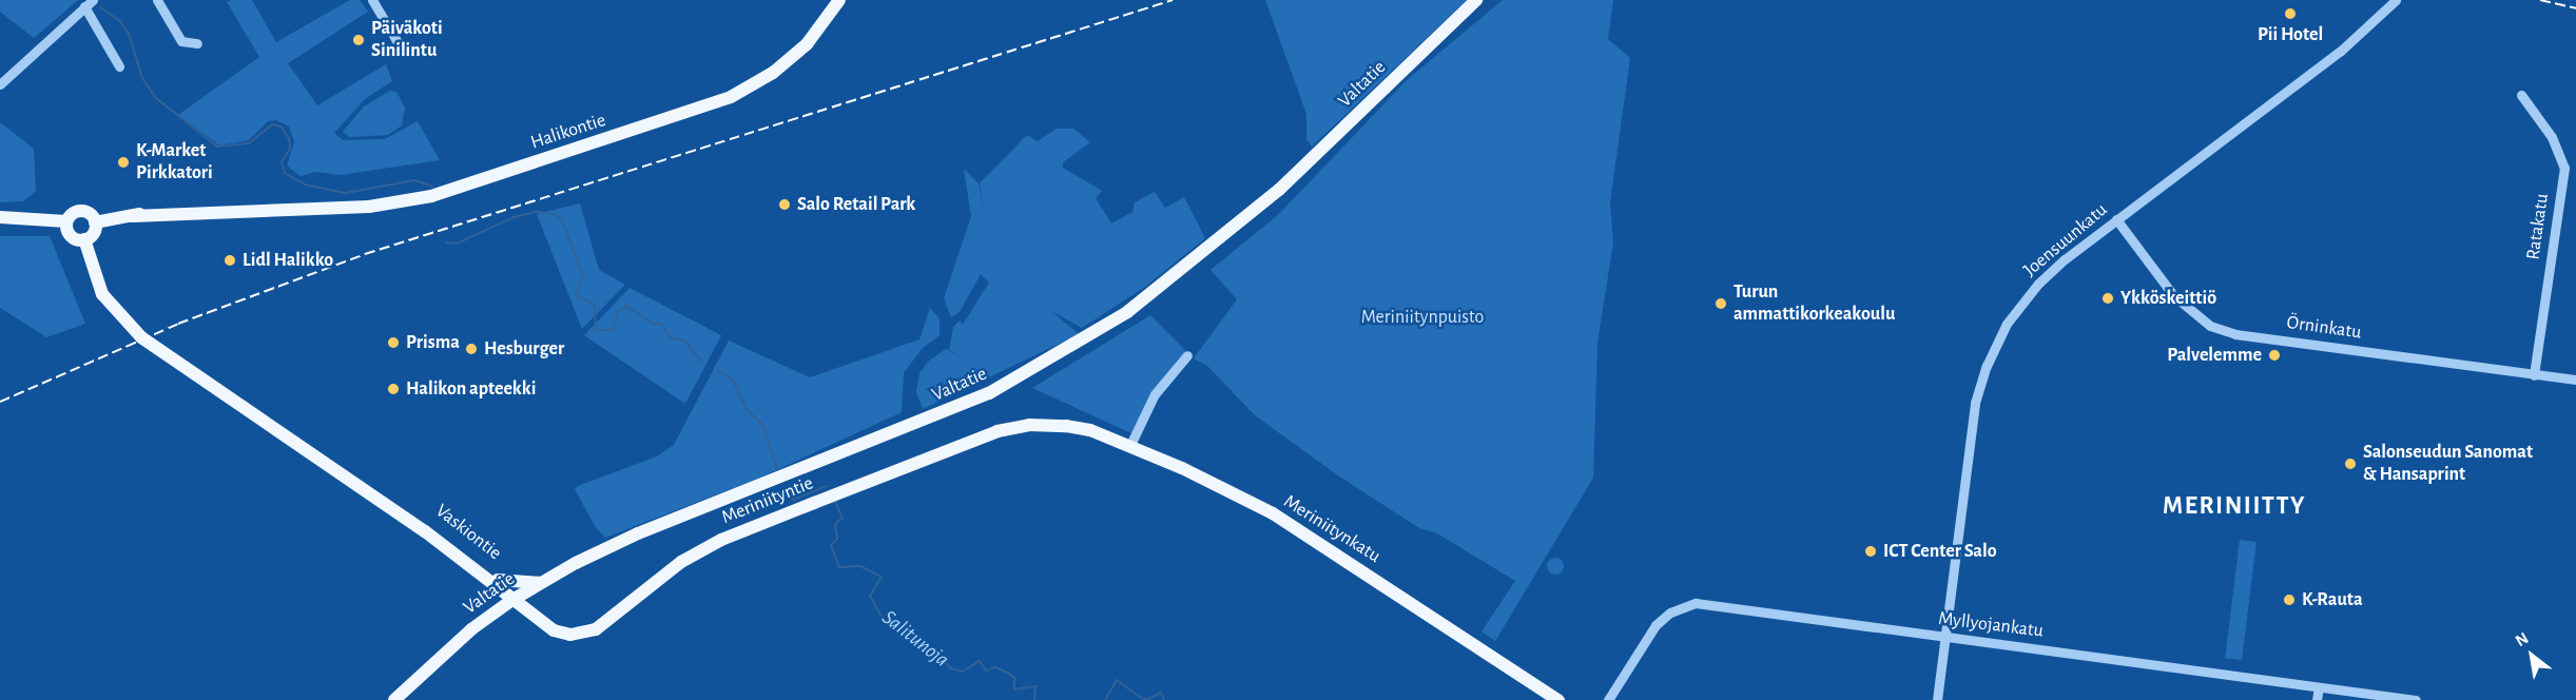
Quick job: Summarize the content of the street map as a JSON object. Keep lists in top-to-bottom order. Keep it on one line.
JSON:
{"streets":{"main road":["Valtatie","Halikontie","Meriniityntie","Meriniitynkatu","Vaskiontie"],"street":["Ratakatu","Joensuunkatu","Örninkatu","Myllyojankatu"]},"crossings":[["Valtatie","Meriniityntie"],["Valtatie","Vaskiontie"],["Halikontie","Vaskiontie"],["Ratakatu","Örninkatu"],["Joensuunkatu","Örninkatu"],["Joensuunkatu","Myllyojankatu"],["Meriniityntie","Meriniitynkatu"],["Meriniityntie","Vaskiontie"]],"districts":["MERINIITTY"],"water":["Salitunoja"],"parks":["Meriniitynpuisto"],"places":["Pii Hotel","Päiväkoti Sinilintu","K-Market Pirkkatori","Salo Retail Park","Lidl Halikko","Ykköskeittiö","Turun ammattikorkeakoulu","Prisma","Hesburger","Palvelemme","Halikon apteekki","Salonseudun Sanomat & Hansaprint","ICT Center Salo","K-Rauta"],"north":"top left"}
